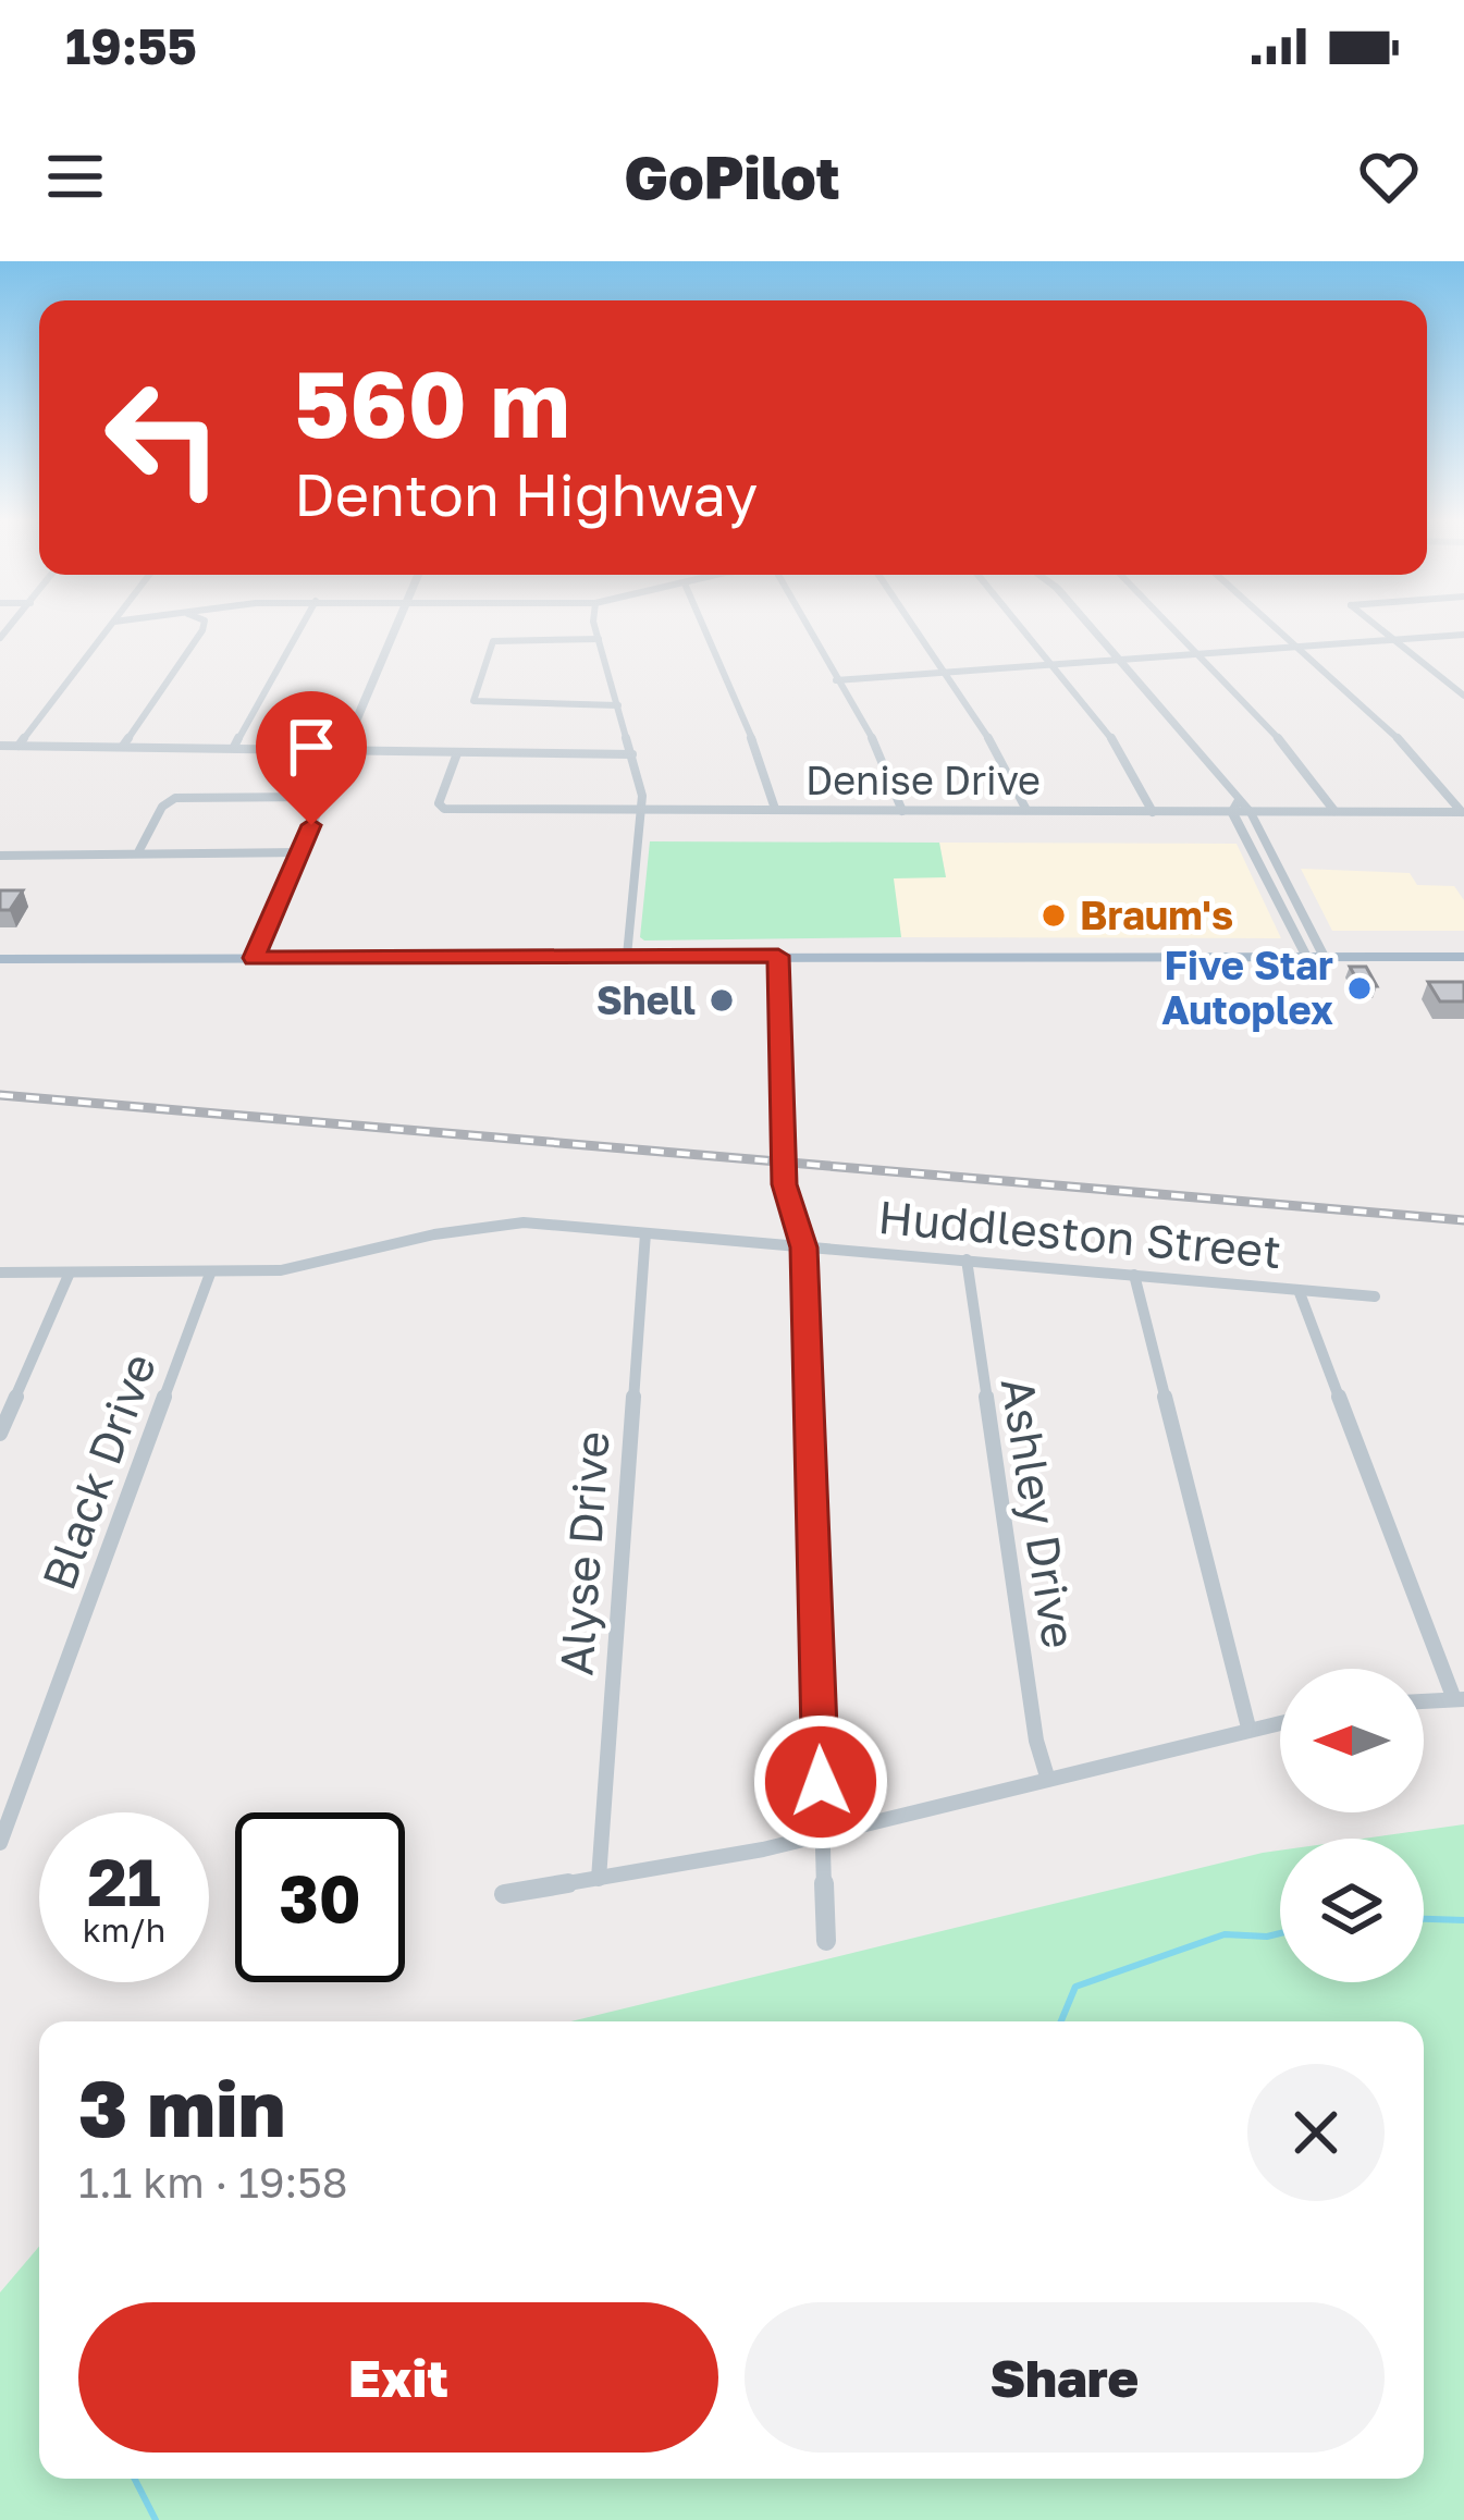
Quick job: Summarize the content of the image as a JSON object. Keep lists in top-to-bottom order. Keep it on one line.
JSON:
{"streets":{"street":["Denise Drive","Huddleston Street","Black Drive","Ashley Drive","Alyse Drive"]},"crossings":[["Huddleston Street","Black Drive"],["Huddleston Street","Ashley Drive"],["Huddleston Street","Alyse Drive"]],"places":["Braum's","Five Star Autoplex","Shell"],"north":"left","page":{"status":"19:55","header":"GoPilot","turn":["560 m","Denton Highway"],"speed":"21 km/h","limit":"30","heading":["3 min","1.1 km · 19:58"],"buttons":["Exit","Share"]}}
